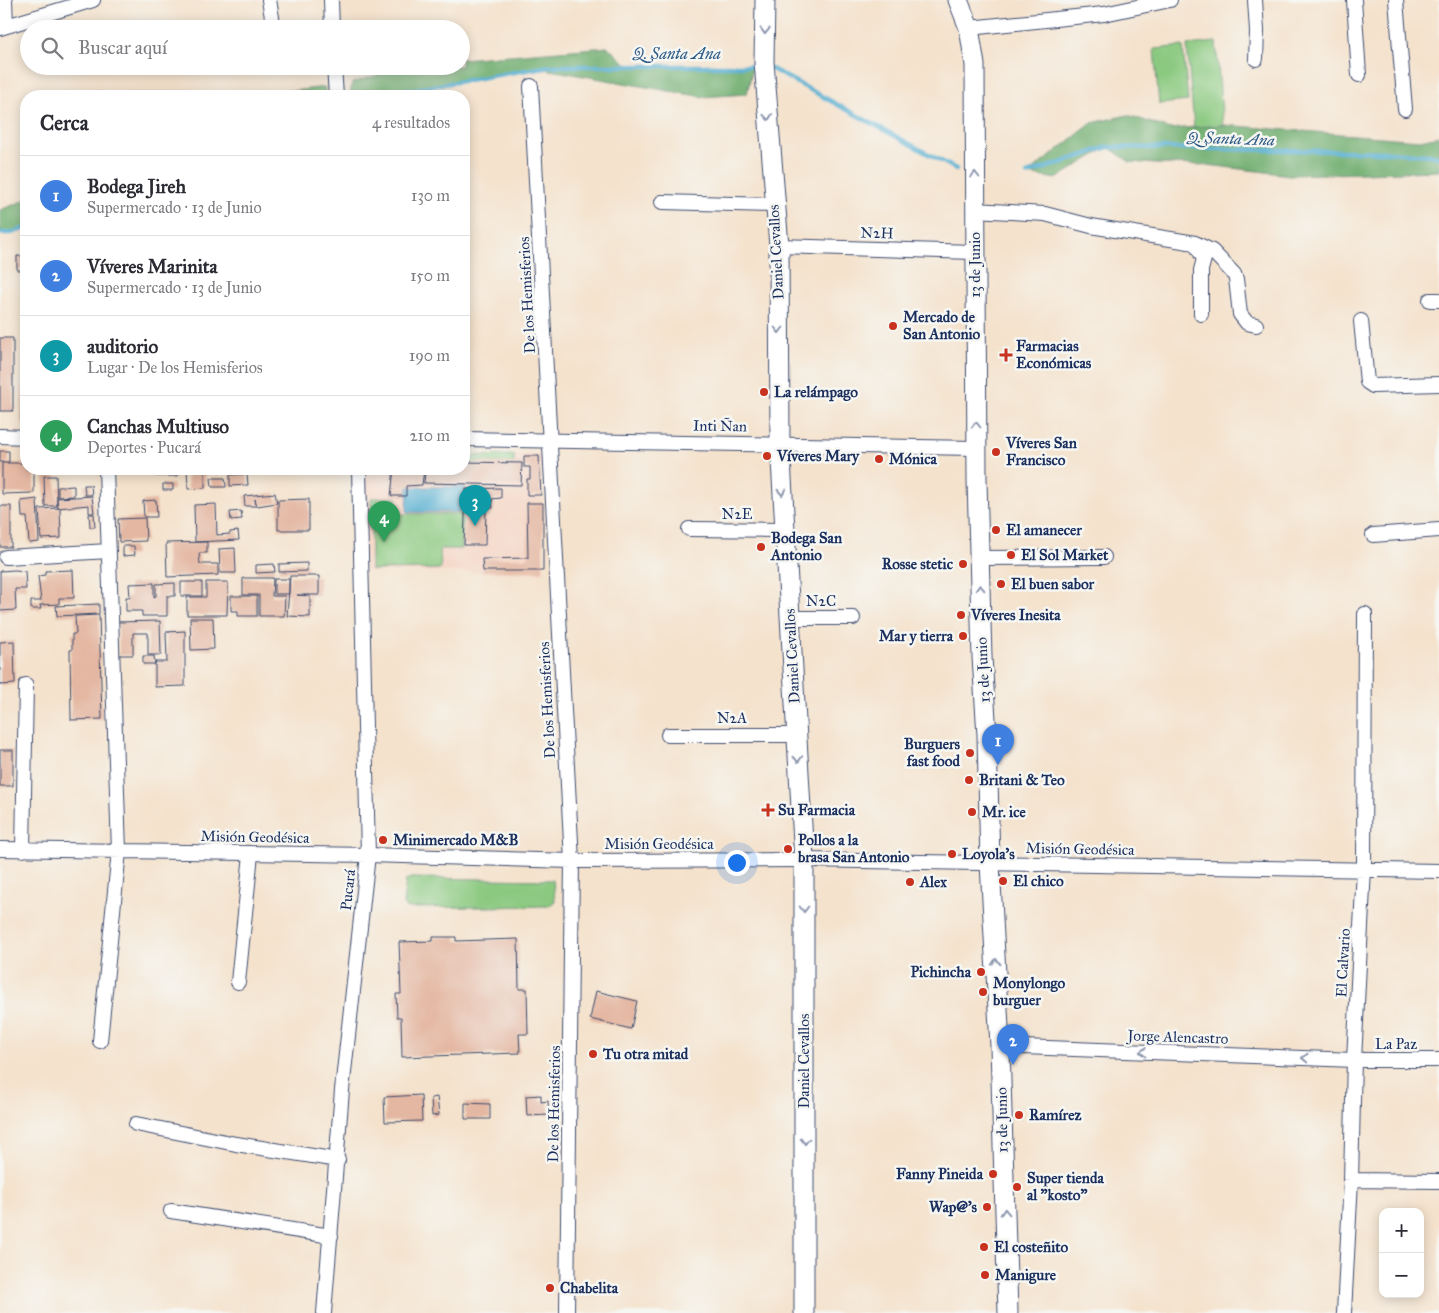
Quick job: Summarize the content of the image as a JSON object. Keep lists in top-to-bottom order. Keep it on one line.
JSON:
{"streets":{"street":["N2H","Daniel Cevallos","13 de Junio","De los Hemisferios","Inti Ñan","N2E","N2C","N2A","Misión Geodésica","Pucará","El Calvario","Jorge Alencastro","La Paz"]},"crossings":[["N2H","Daniel Cevallos"],["N2H","13 de Junio"],["Daniel Cevallos","Inti Ñan"],["Daniel Cevallos","N2E"],["Daniel Cevallos","N2C"],["Daniel Cevallos","N2A"],["Daniel Cevallos","Misión Geodésica"],["13 de Junio","Inti Ñan"],["13 de Junio","Misión Geodésica"],["13 de Junio","Jorge Alencastro"],["De los Hemisferios","Inti Ñan"],["De los Hemisferios","Misión Geodésica"],["Misión Geodésica","Pucará"],["Misión Geodésica","El Calvario"],["El Calvario","Jorge Alencastro"],["El Calvario","La Paz"],["Jorge Alencastro","La Paz"]],"one_way":["Daniel Cevallos","13 de Junio","Jorge Alencastro"],"water":["Q. Santa Ana"],"places":{"other":["Mercado de San Antonio","La relámpago","Víveres San Francisco","Víveres Mary","Mónica","El amanecer","Bodega San Antonio","El Sol Market","Rosse stetic","El buen sabor","Víveres Inesita","Mar y tierra","Burguers fast food","Britani & Teo","Mr. ice","Minimercado M&B","Pollos a la brasa San Antonio","Loyola's","El chico","Alex","Pichincha","Monylongo burguer","Tu otra mitad","Ramírez","Fanny Pineida","Super tienda al \"kosto\"","Wap@'s","El costeñito","Manigure","Chabelita"],"health":["Farmacias Económicas","Su Farmacia"]},"page":{"search":"Buscar aquí","heading":["Cerca","4 resultados"],"list":[{"mark":"1","name":"Bodega Jireh","note":"Supermercado · 13 de Junio","value":"130 m"},{"mark":"2","name":"Víveres Marinita","note":"Supermercado · 13 de Junio","value":"150 m"},{"mark":"3","name":"auditorio","note":"Lugar · De los Hemisferios","value":"190 m"},{"mark":"4","name":"Canchas Multiuso","note":"Deportes · Pucará","value":"210 m"}],"pins":["3","4","1","2"],"map_buttons":["+","−"]}}
